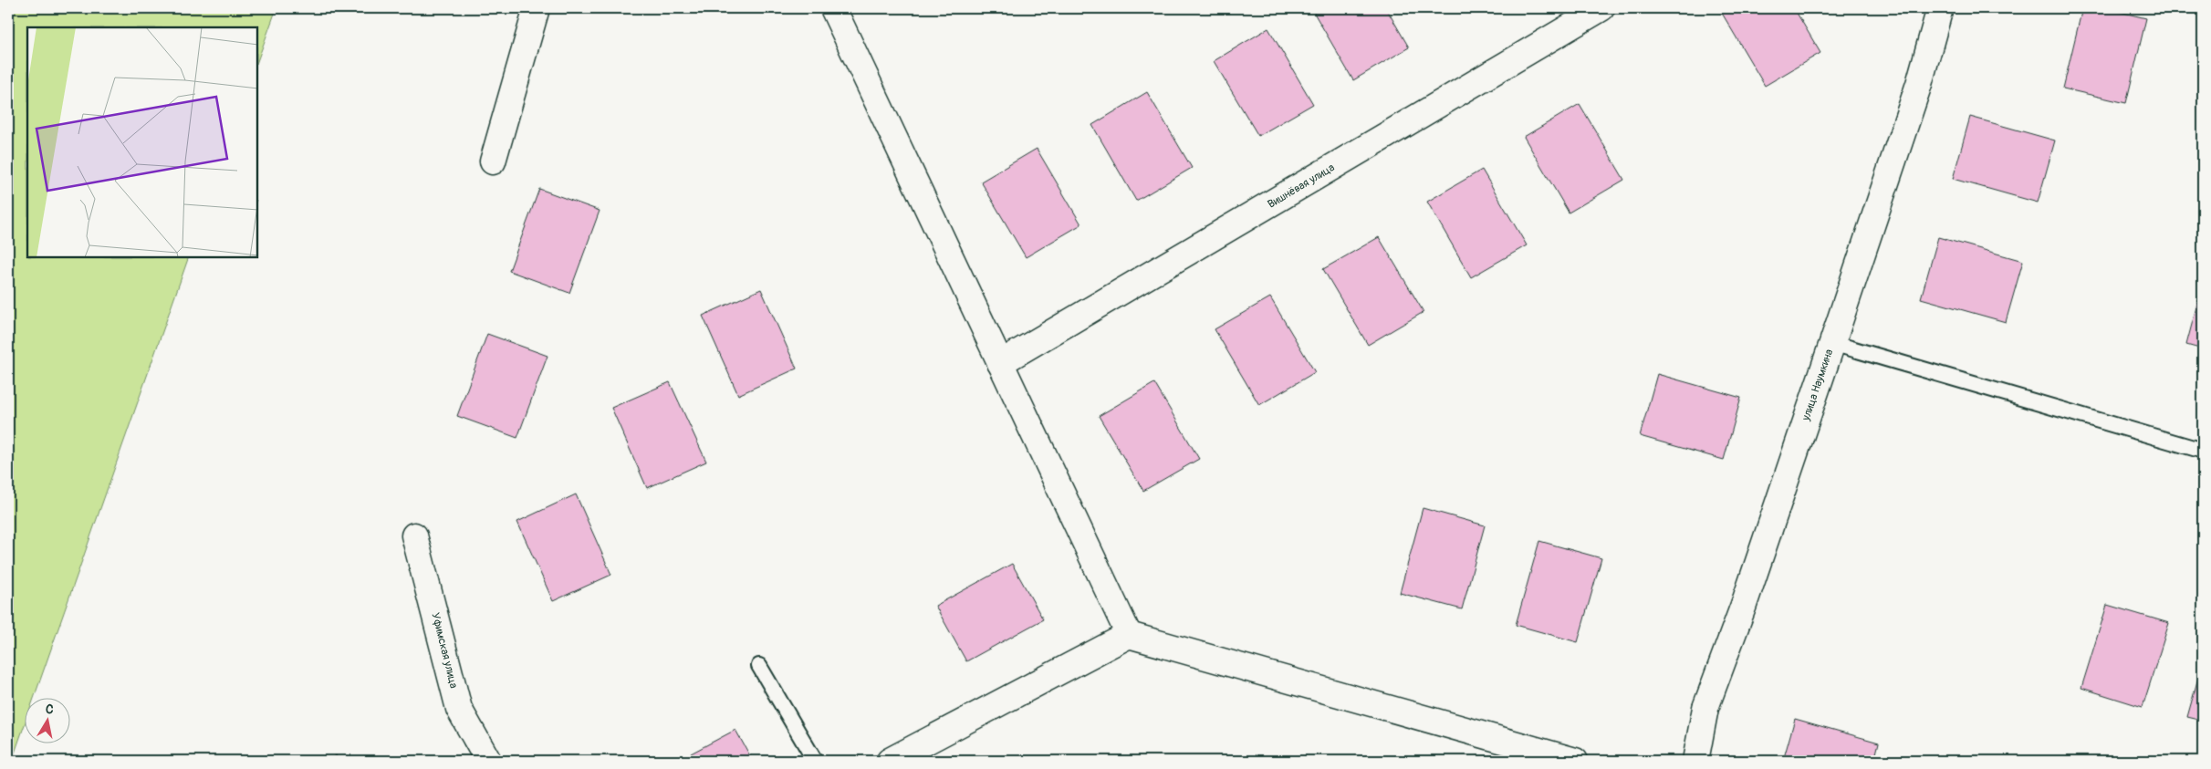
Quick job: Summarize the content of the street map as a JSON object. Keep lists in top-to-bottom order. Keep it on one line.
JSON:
{"streets":{"street":["Вишнёвая улица","улица Наумкина","Уфимская улица"]},"north":"top"}
